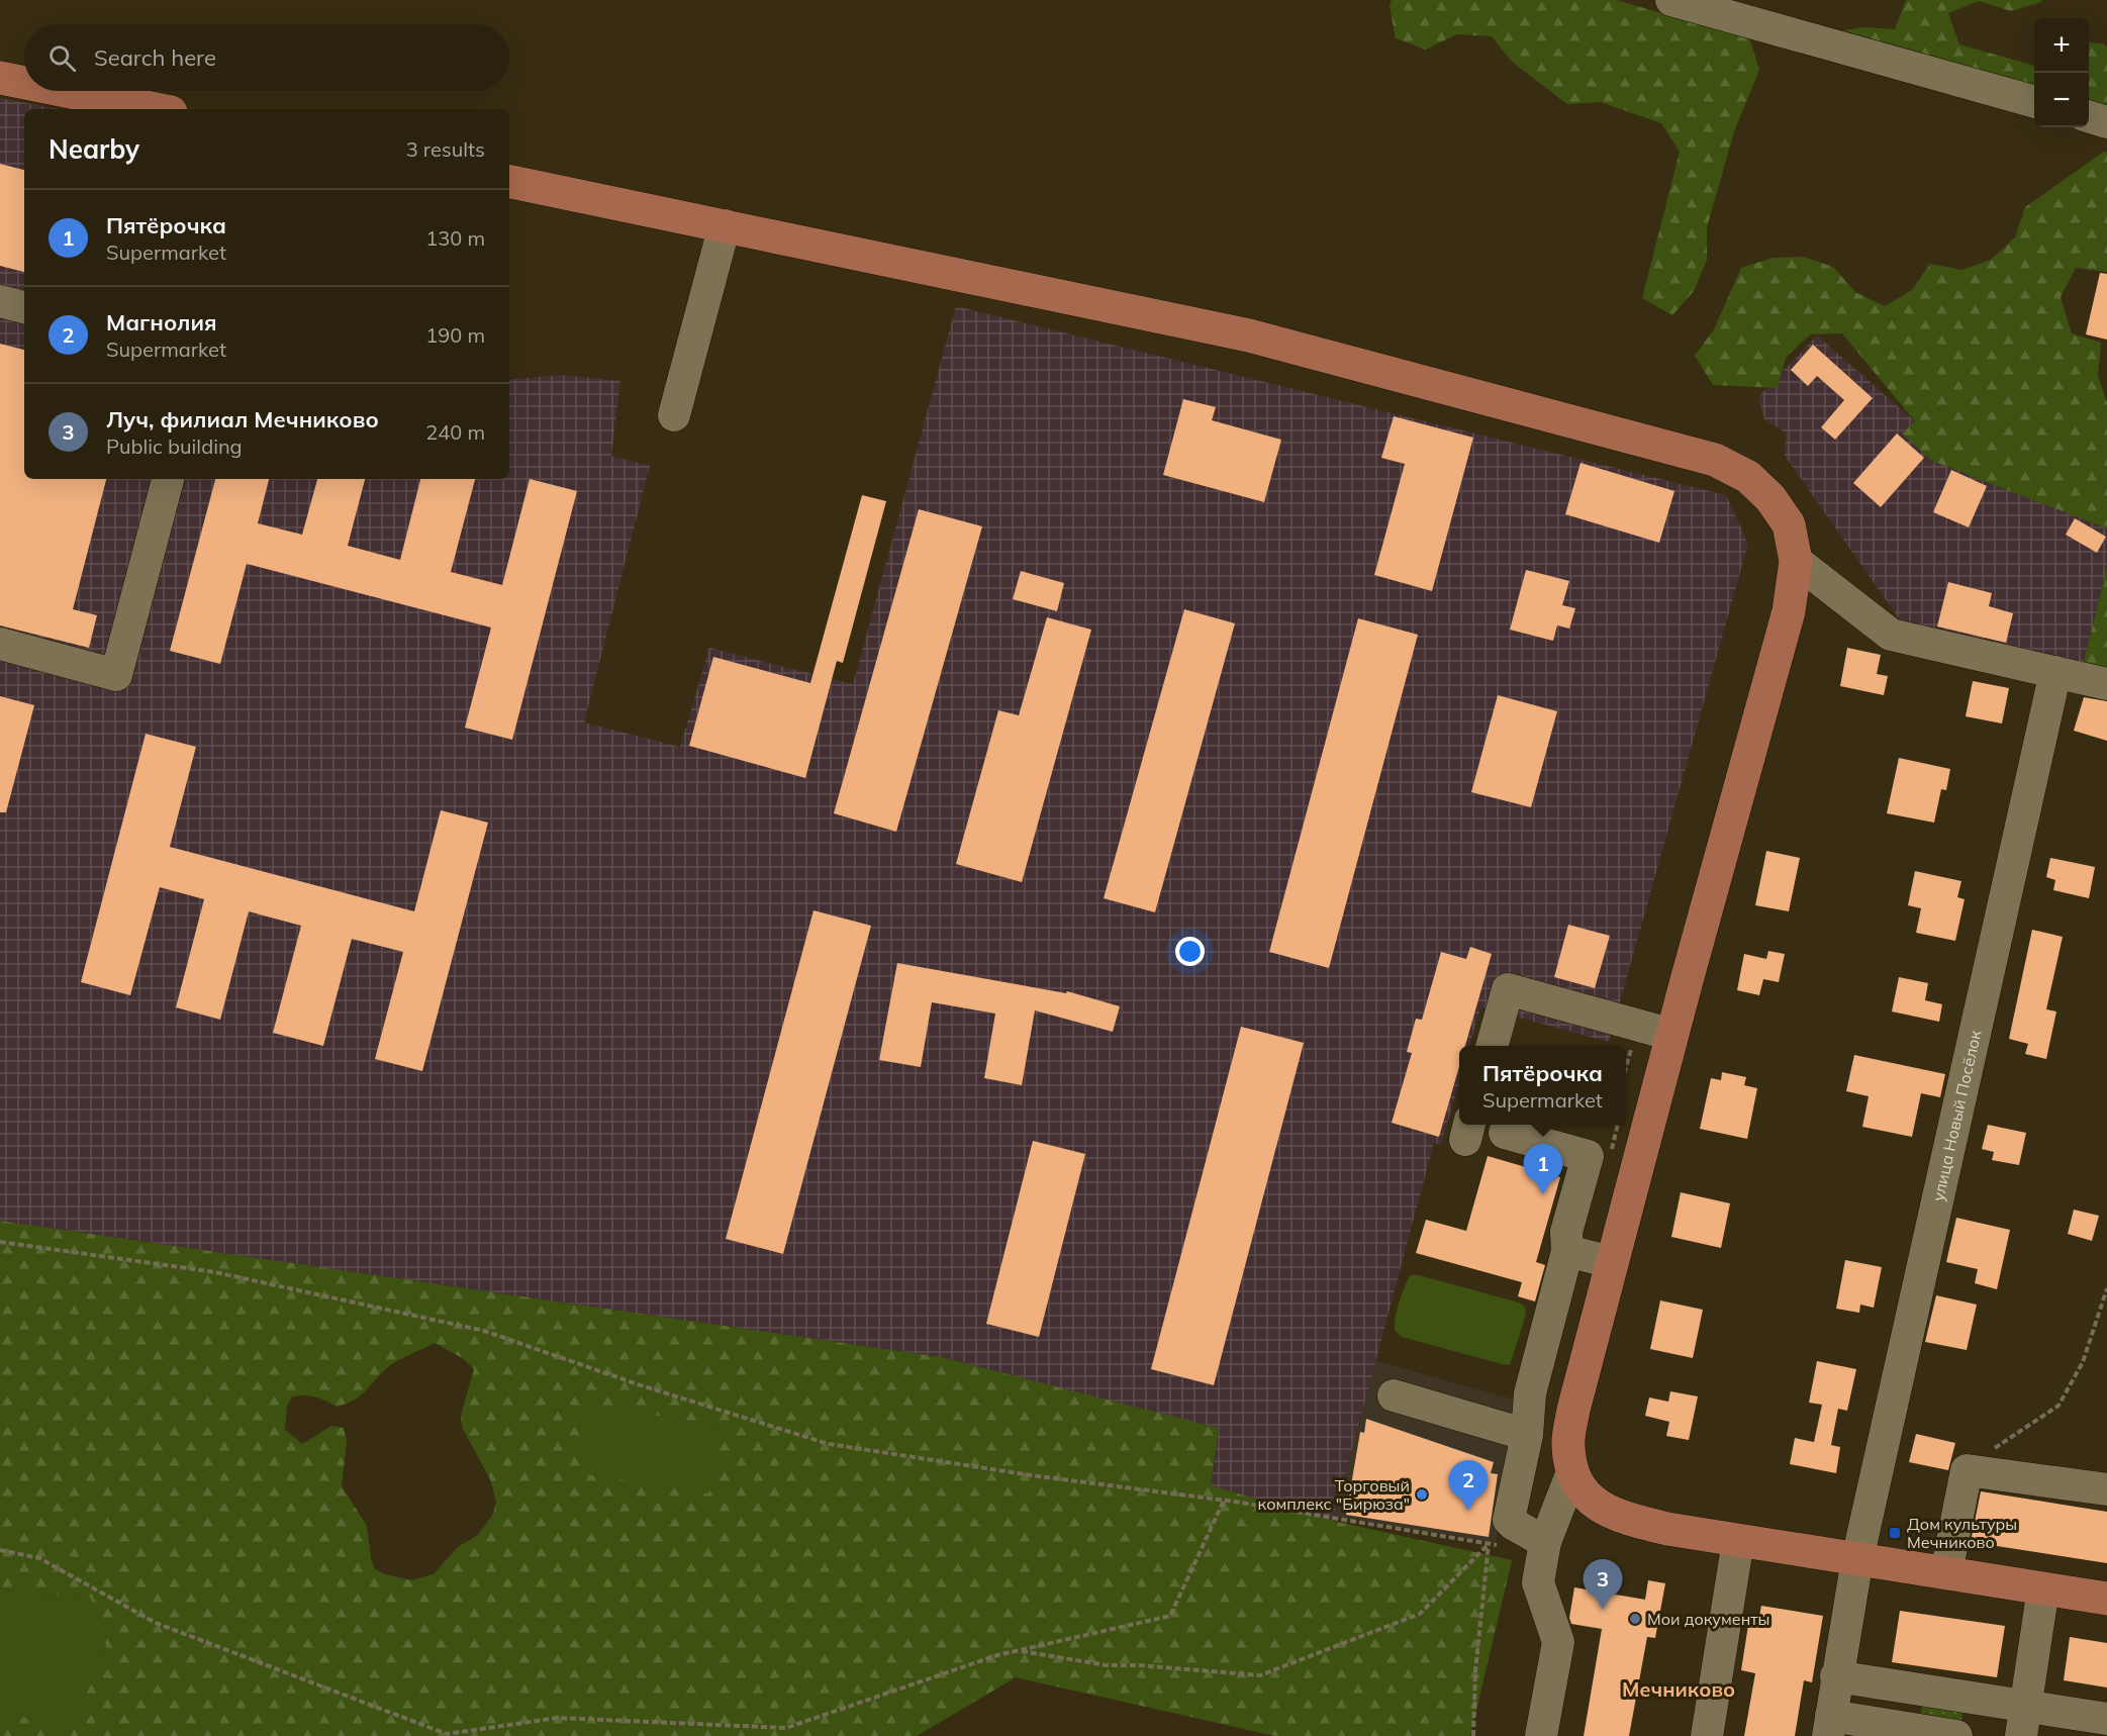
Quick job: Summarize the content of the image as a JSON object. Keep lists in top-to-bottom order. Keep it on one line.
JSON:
{"streets":{"street":["улица Новый Посёлок"]},"districts":["Мечниково"],"places":{"other":["Торговый комплекс \"Бирюза\"","Мои документы"],"transit":["Дом культуры Мечниково"]},"page":{"map_buttons":["+","−"],"search":"Search here","heading":["Nearby","3 results"],"list":[{"mark":"1","name":"Пятёрочка","note":"Supermarket","value":"130 m"},{"mark":"2","name":"Магнолия","note":"Supermarket","value":"190 m"},{"mark":"3","name":"Луч, филиал Мечниково","note":"Public building","value":"240 m"}],"popup":["Пятёрочка","Supermarket"],"pins":["1","2","3"]}}
